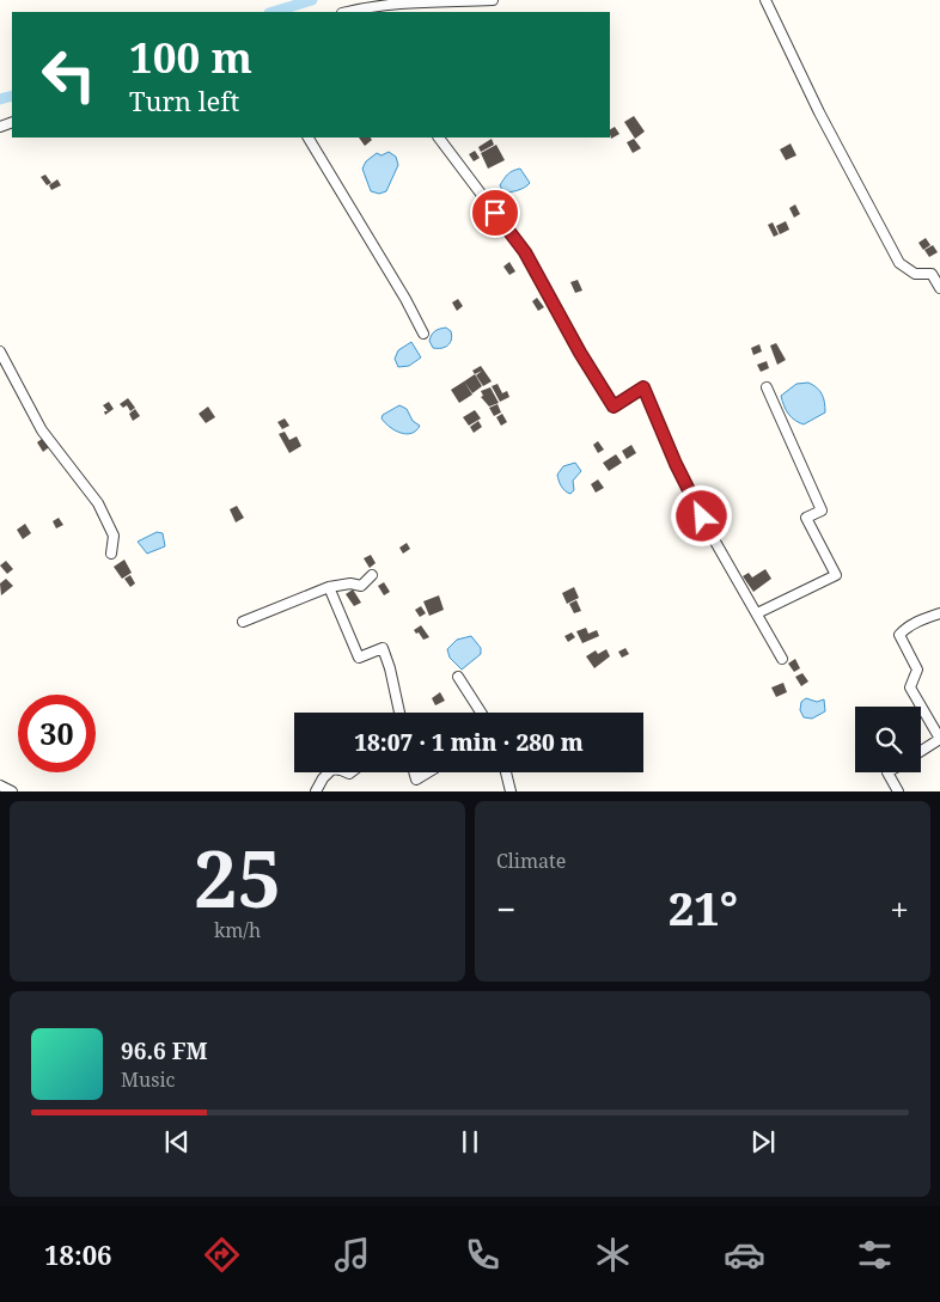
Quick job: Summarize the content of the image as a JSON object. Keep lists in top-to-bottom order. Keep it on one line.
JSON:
{"page":{"turn":["100 m","Turn left"],"limit":"30","trip":"18:07 · 1 min · 280 m","tile":[["25","km/h"],"Climate"],"heat":["−","21°","+"],"song":["96.6 FM","Music"],"tabs":"18:06"}}
